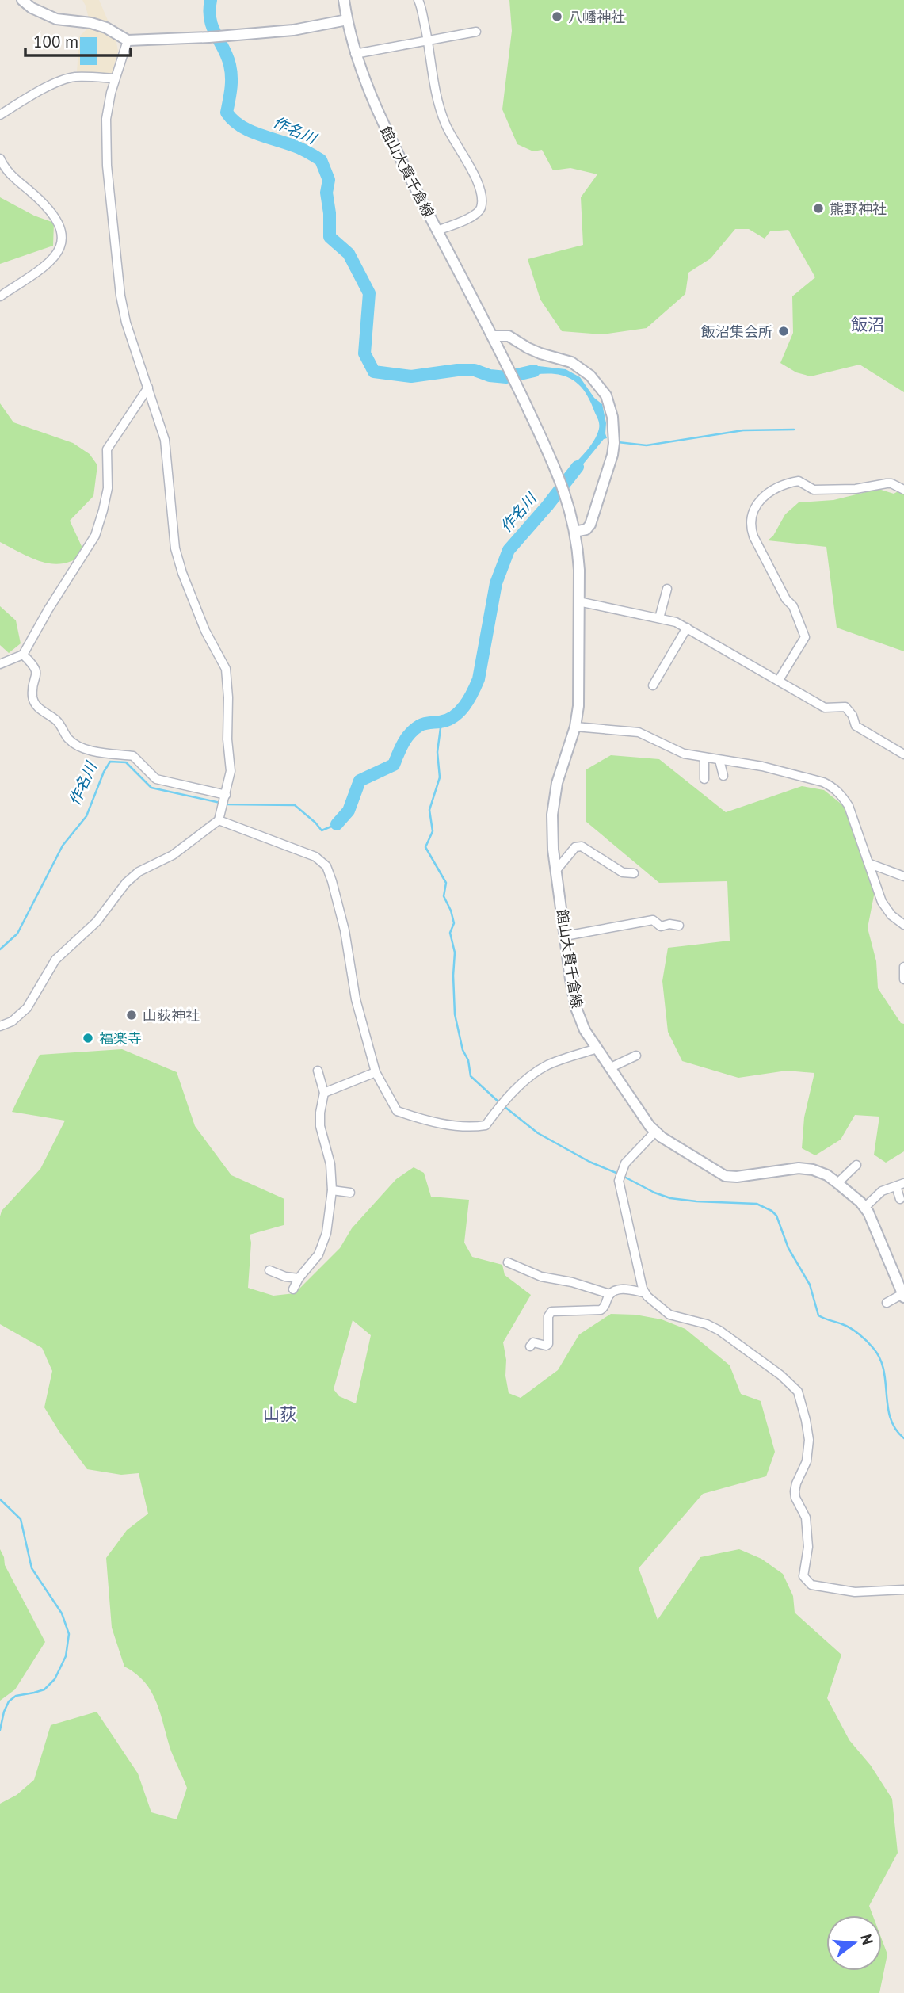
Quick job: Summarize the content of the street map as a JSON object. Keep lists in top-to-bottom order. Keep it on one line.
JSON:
{"streets":{"main road":["館山大貫千倉線"]},"districts":["飯沼","山荻"],"water":["作名川"],"places":["八幡神社","熊野神社","飯沼集会所","山荻神社","福楽寺"],"scale_bar":"100 m","north":"right"}
